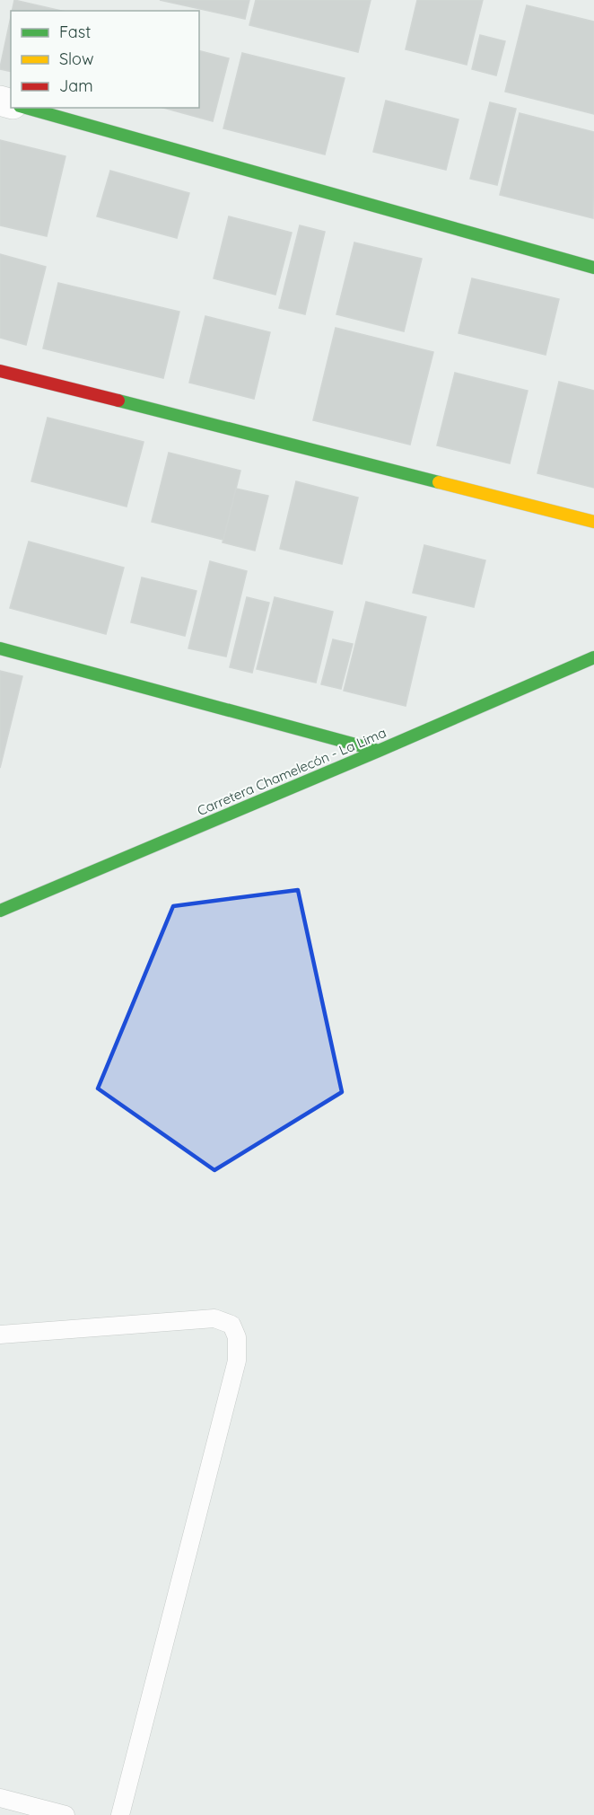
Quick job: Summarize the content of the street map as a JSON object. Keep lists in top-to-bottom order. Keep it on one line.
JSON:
{"streets":{"street":["Carretera Chamelecón - La Lima"]},"legend":["Fast","Slow","Jam"]}
